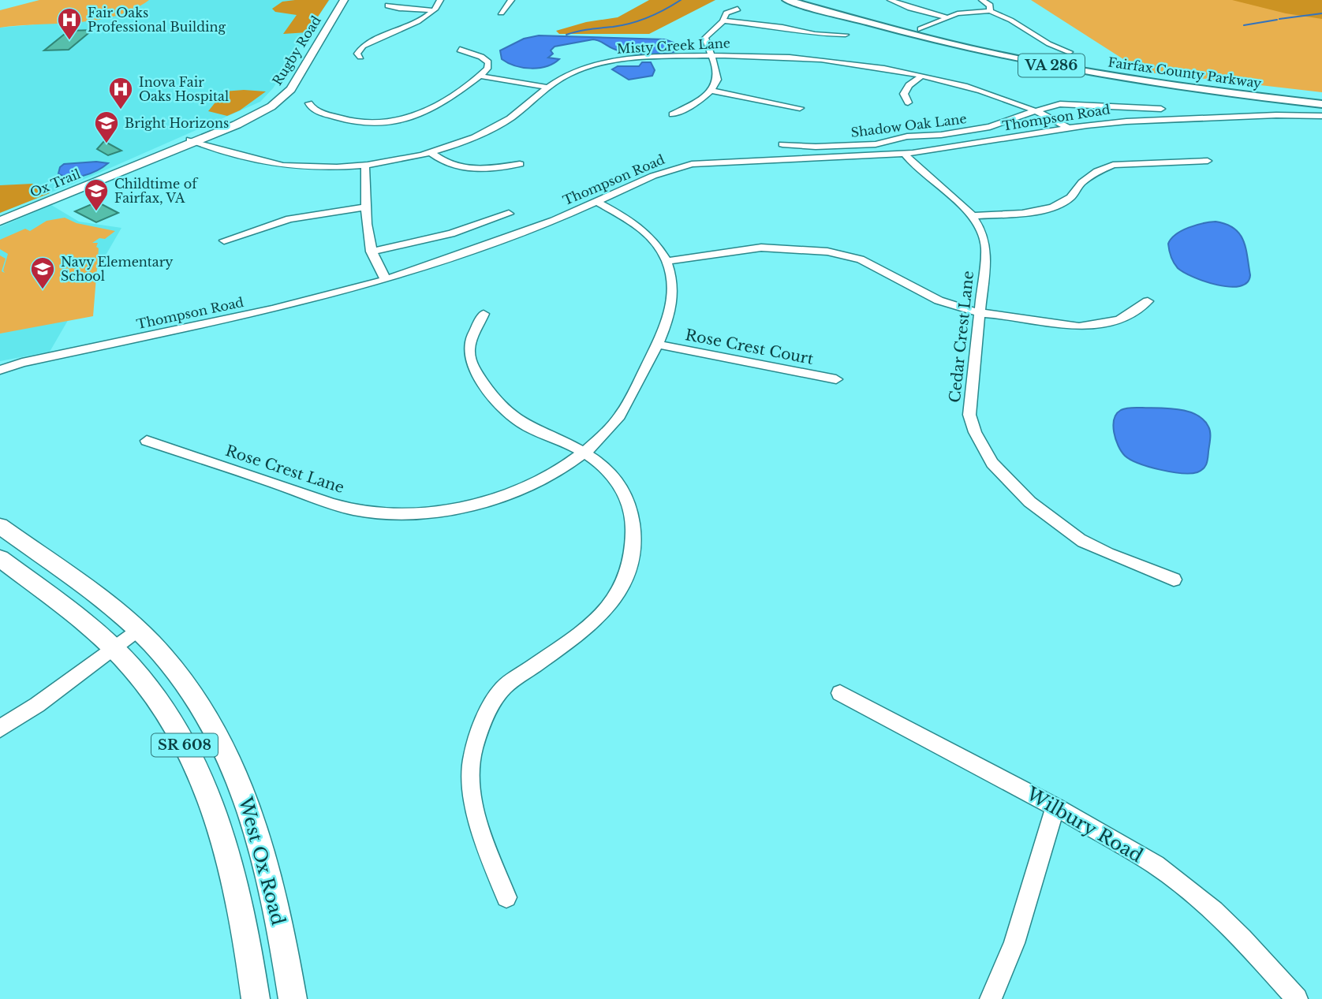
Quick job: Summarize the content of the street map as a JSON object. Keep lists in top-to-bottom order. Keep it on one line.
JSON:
{"streets":{"highway":["VA 286","Fairfax County Parkway"],"main road":["Rugby Road","Ox Trail","SR 608","West Ox Road"],"street":["Misty Creek Lane","Thompson Road","Shadow Oak Lane","Cedar Crest Lane","Rose Crest Court","Rose Crest Lane","Wilbury Road"]},"crossings":[["Misty Creek Lane","Rugby Road"],["Misty Creek Lane","Thompson Road"],["Misty Creek Lane","Shadow Oak Lane"],["Misty Creek Lane","Ox Trail"],["Rugby Road","Ox Trail"],["Thompson Road","Cedar Crest Lane"],["Thompson Road","Rose Crest Lane"],["Rose Crest Court","Rose Crest Lane"]],"places":{"hospital":["Fair Oaks Professional Building","Inova Fair Oaks Hospital"],"school or university":["Bright Horizons","Childtime of Fairfax, VA","Navy Elementary School"]}}
